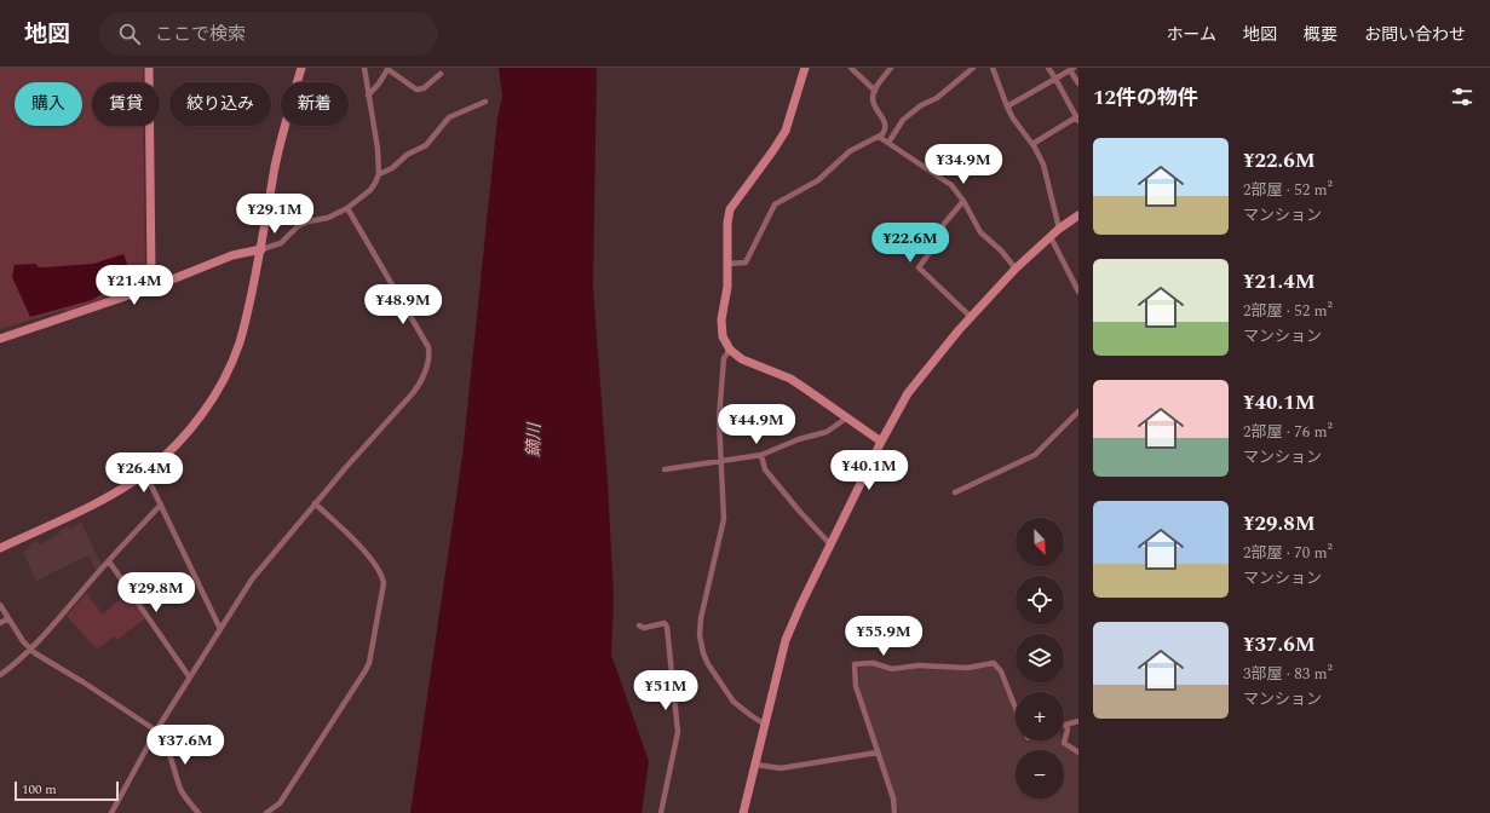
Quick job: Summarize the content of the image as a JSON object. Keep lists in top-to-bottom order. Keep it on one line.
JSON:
{"water":["鏑川"],"scale_bar":"100 m","north":"bottom right","page":{"header":"地図","search":"ここで検索","nav":["ホーム","地図","概要","お問い合わせ"],"heading":"12件の物件","chip":["購入","賃貸","絞り込み","新着"],"list":[{"name":"¥22.6M","note":"2部屋 · 52 m² · マンション"},{"name":"¥21.4M","note":"2部屋 · 52 m² · マンション"},{"name":"¥40.1M","note":"2部屋 · 76 m² · マンション"},{"name":"¥29.8M","note":"2部屋 · 70 m² · マンション"},{"name":"¥37.6M","note":"3部屋 · 83 m² · マンション"}],"price":["¥34.9M","¥29.1M","¥22.6M","¥21.4M","¥48.9M","¥44.9M","¥40.1M","¥26.4M","¥29.8M","¥55.9M","¥51M","¥37.6M"],"map_buttons":["+","−"],"scale":"100 m"}}
